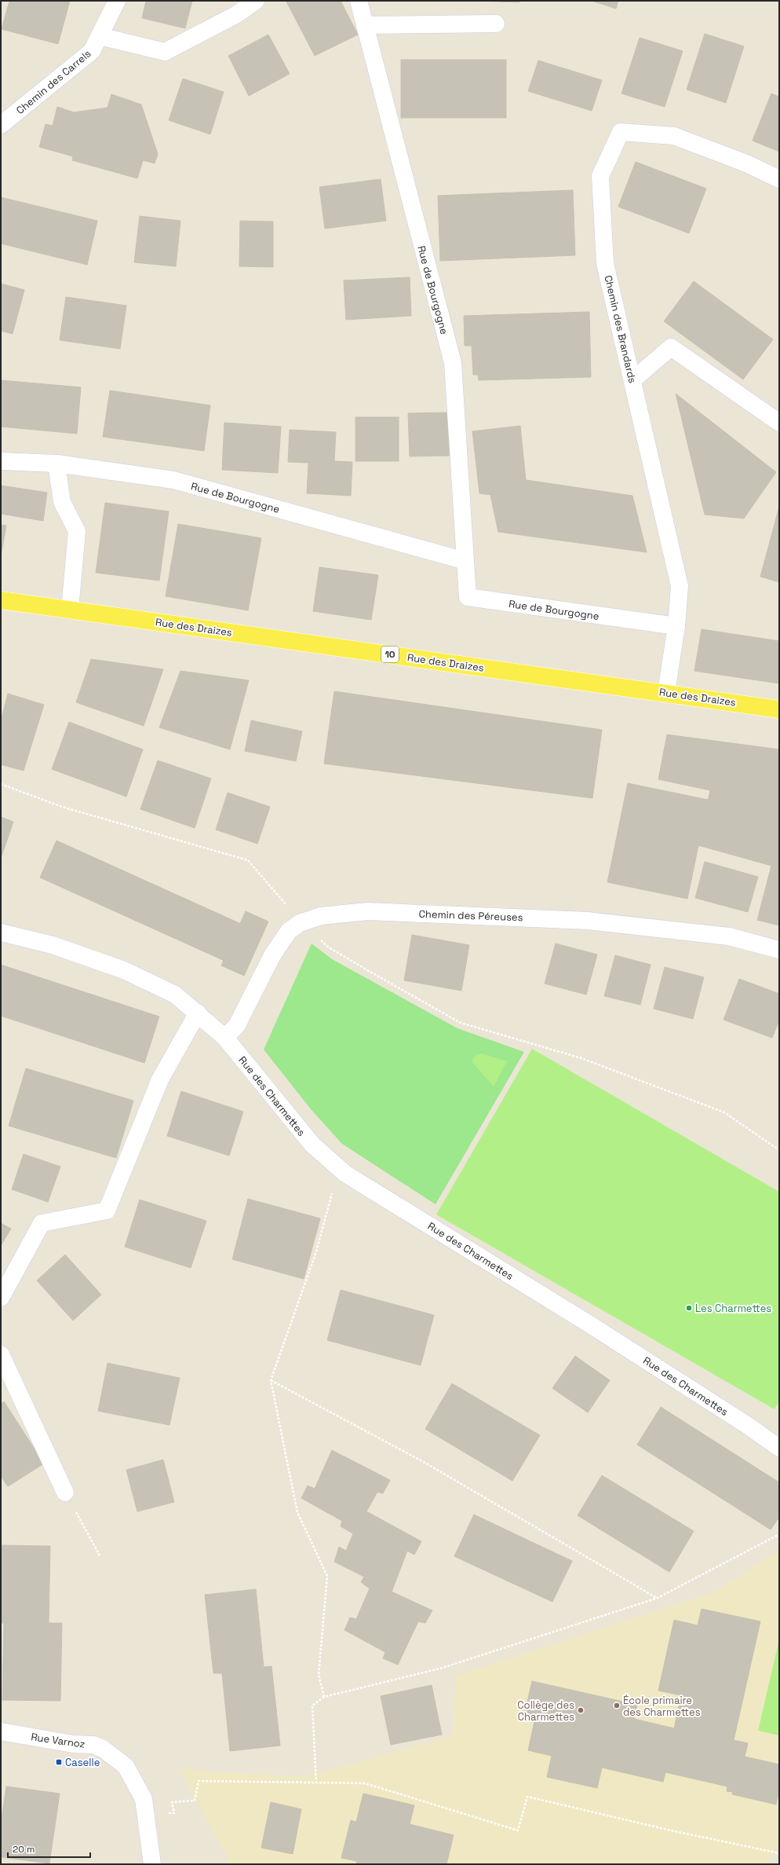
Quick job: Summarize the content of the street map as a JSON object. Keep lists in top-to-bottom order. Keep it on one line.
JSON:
{"streets":{"main road":["Rue des Draizes","10"],"street":["Chemin des Carrels","Rue de Bourgogne","Chemin des Brandards","Chemin des Péreuses","Rue des Charmettes","Rue Varnoz"]},"crossings":[["Rue de Bourgogne","Chemin des Brandards"],["Chemin des Brandards","Rue des Draizes"],["Chemin des Péreuses","Rue des Charmettes"]],"places":{"other":["Les Charmettes","École primaire des Charmettes","Collège des Charmettes"],"transit":["Caselle"]},"scale_bar":"20 m"}
